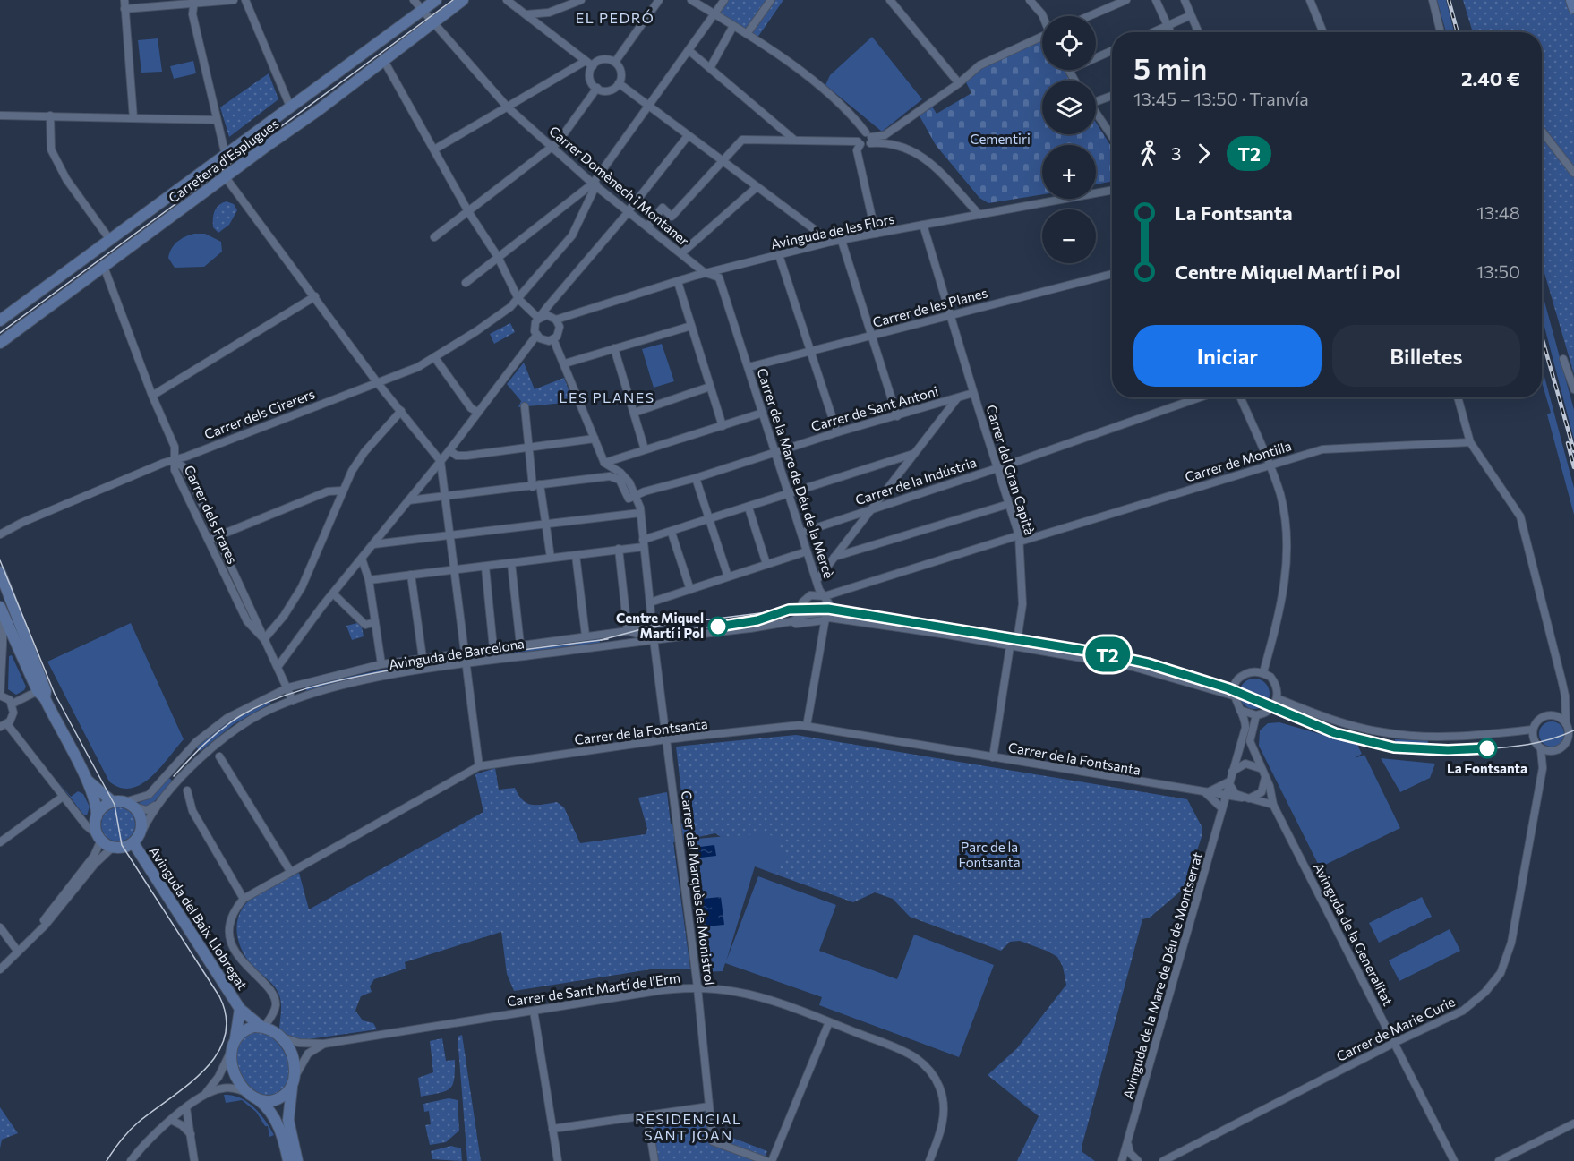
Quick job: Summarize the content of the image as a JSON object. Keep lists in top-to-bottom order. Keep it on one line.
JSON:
{"streets":{"street":["Carretera d'Esplugues","Carrer Domènech i Montaner","Avinguda de les Flors","Carrer de les Planes","Carrer de Sant Antoni","Carrer dels Cirerers","Carrer de Montilla","Carrer del Gran Capità","Carrer de la Mare de Déu de la Mercè","Carrer de la Indústria","Carrer dels Frares","Avinguda de Barcelona","Carrer de la Fontsanta","Carrer del Marquès de Monistrol","Avinguda del Baix Llobregat","Avinguda de la Generalitat","Avinguda de la Mare de Déu de Montserrat","Carrer de Sant Martí de l'Erm","Carrer de Marie Curie"]},"crossings":[["Carretera d'Esplugues","Carrer Domènech i Montaner"],["Carrer Domènech i Montaner","Avinguda de les Flors"],["Carrer Domènech i Montaner","Carrer dels Cirerers"],["Carrer Domènech i Montaner","Carrer de la Mare de Déu de la Mercè"],["Avinguda de les Flors","Carrer del Gran Capità"],["Carrer de les Planes","Carrer del Gran Capità"],["Carrer de les Planes","Carrer de la Mare de Déu de la Mercè"],["Carrer de Sant Antoni","Carrer del Gran Capità"],["Carrer de Sant Antoni","Carrer de la Mare de Déu de la Mercè"],["Carrer de Sant Antoni","Carrer del Marquès de Monistrol"],["Carrer dels Cirerers","Carrer dels Frares"],["Carrer de Montilla","Carrer del Gran Capità"],["Carrer de Montilla","Carrer de la Mare de Déu de la Mercè"],["Carrer de Montilla","Avinguda de Barcelona"],["Carrer del Gran Capità","Carrer de la Indústria"],["Carrer del Gran Capità","Avinguda de Barcelona"],["Carrer del Gran Capità","Carrer de la Fontsanta"],["Carrer de la Mare de Déu de la Mercè","Carrer de la Indústria"],["Carrer de la Mare de Déu de la Mercè","Avinguda de Barcelona"],["Carrer de la Mare de Déu de la Mercè","Carrer de la Fontsanta"],["Carrer dels Frares","Avinguda de Barcelona"],["Avinguda de Barcelona","Carrer del Marquès de Monistrol"],["Avinguda de Barcelona","Avinguda del Baix Llobregat"],["Carrer de la Fontsanta","Carrer del Marquès de Monistrol"],["Carrer de la Fontsanta","Avinguda de la Generalitat"],["Carrer de la Fontsanta","Avinguda de la Mare de Déu de Montserrat"],["Carrer del Marquès de Monistrol","Carrer de Sant Martí de l'Erm"],["Avinguda del Baix Llobregat","Carrer de Sant Martí de l'Erm"],["Avinguda de la Generalitat","Carrer de Marie Curie"]],"districts":["EL PEDRÓ","LES PLANES","RESIDENCIAL SANT JOAN"],"parks":["Cementiri","Parc de la Fontsanta"],"places":["Centre Miquel Martí i Pol","La Fontsanta"],"lines":["tram line T2"],"page":{"on_map":"T2","map_buttons":["+","−"],"heading":["5 min","13:45 – 13:50 · Tranvía","2.40 €"],"legs":["3","T2"],"list":[{"name":"La Fontsanta","value":"13:48"},{"name":"Centre Miquel Martí i Pol","value":"13:50"}],"buttons":["Iniciar","Billetes"]}}
